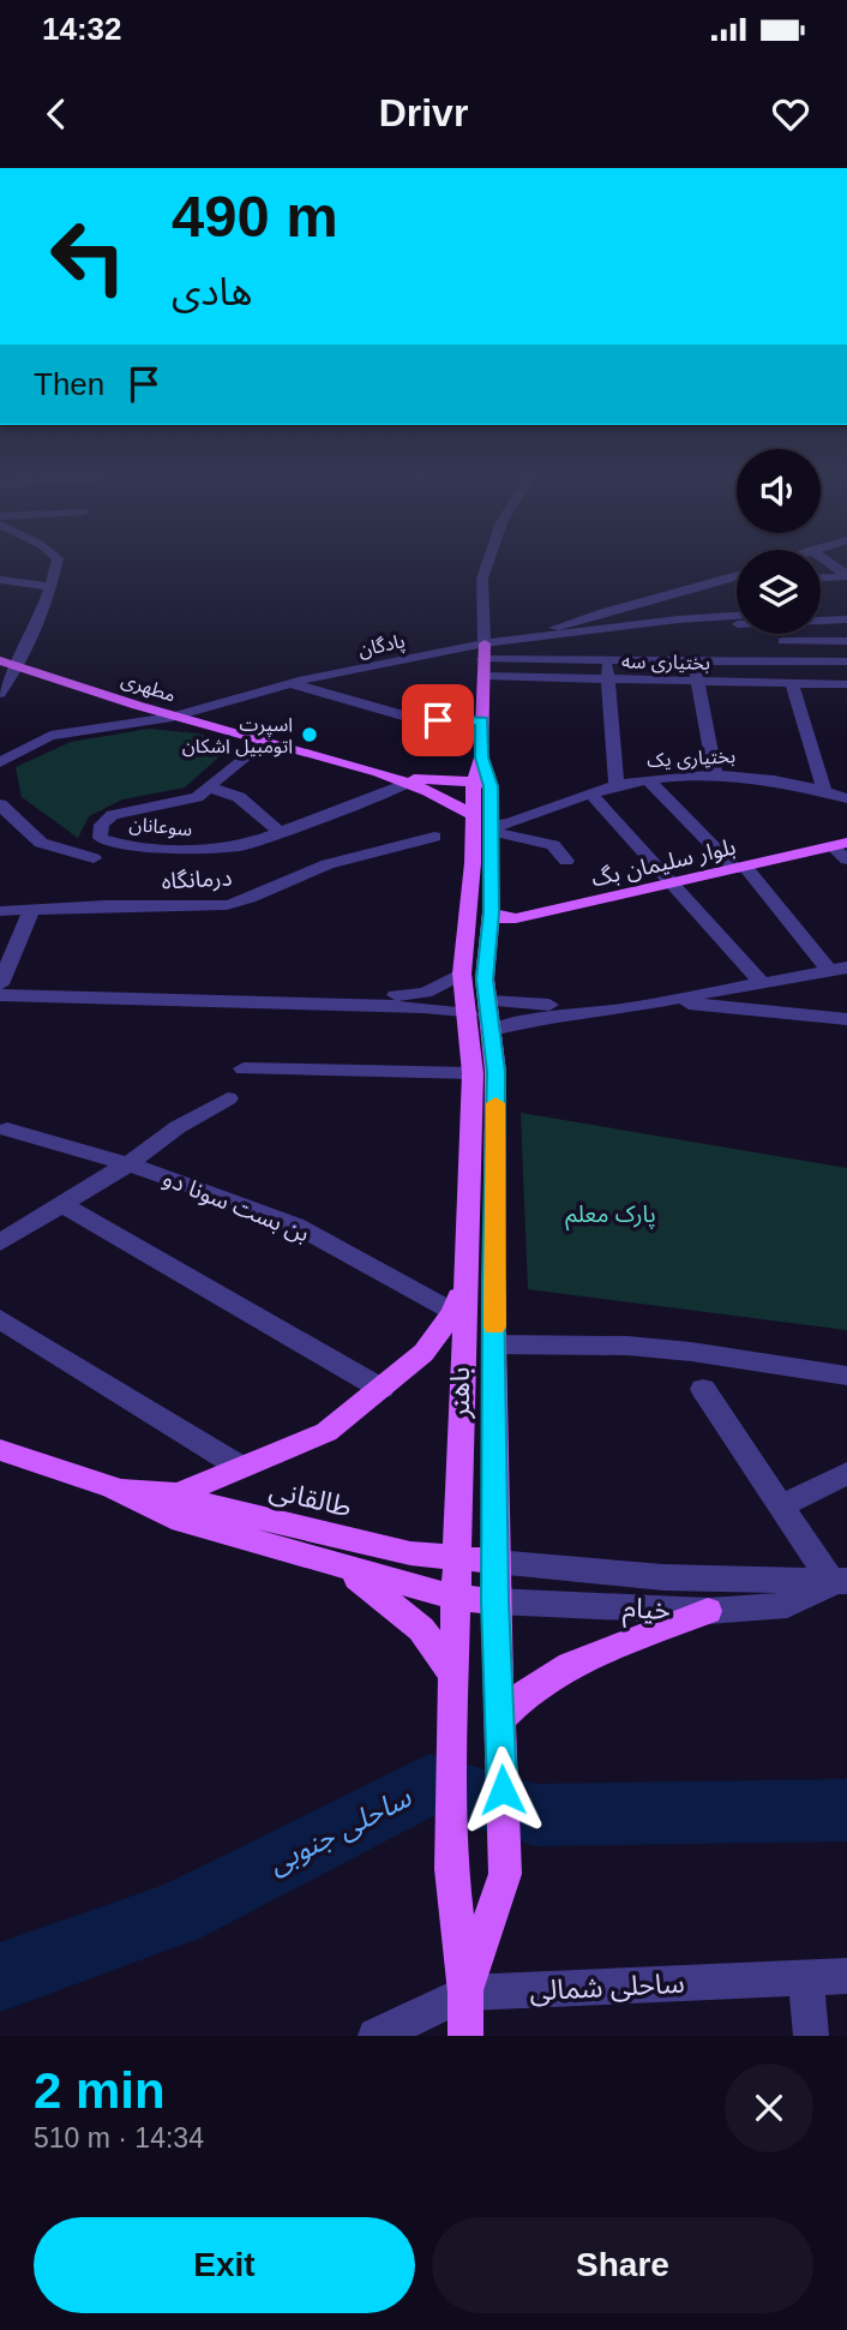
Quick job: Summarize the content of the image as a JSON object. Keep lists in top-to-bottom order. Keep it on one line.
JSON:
{"streets":{"main road":["مطهری","بلوار سلیمان بگ","باهنر","طالقانی","خیام"],"street":["پادگان","بختیاری سه","بختیاری یک","سوعانان","درمانگاه","بن بست سونا دو","ساحلی شمالی"]},"crossings":[["پادگان","مطهری"],["پادگان","باهنر"],["بختیاری سه","باهنر"],["مطهری","بختیاری یک"],["مطهری","سوعانان"],["مطهری","باهنر"],["بختیاری یک","باهنر"],["بلوار سلیمان بگ","باهنر"],["باهنر","طالقانی"],["باهنر","خیام"],["باهنر","ساحلی شمالی"],["طالقانی","خیام"]],"water":["ساحلی جنوبی"],"parks":["پارک معلم"],"places":["اسپرت اتومبیل اشکان"],"page":{"status":"14:32","header":"Drivr","turn":["490 m","هادی"],"then":"Then","heading":["2 min","510 m · 14:34"],"buttons":["Exit","Share"]}}
